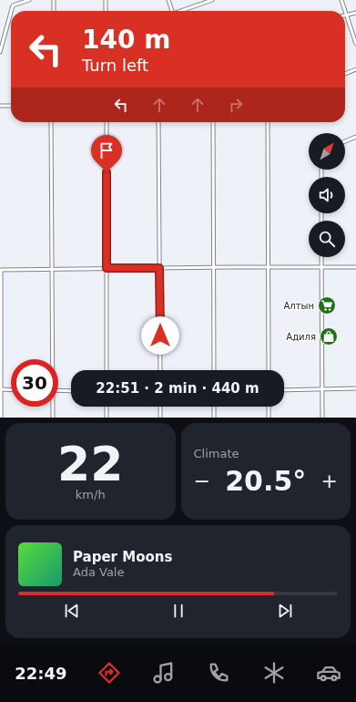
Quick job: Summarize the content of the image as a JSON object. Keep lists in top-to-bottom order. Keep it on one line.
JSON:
{"places":{"supermarket":["Алтын"],"shop":["Адиля"]},"north":"top right","page":{"turn":["140 m","Turn left"],"limit":"30","trip":"22:51 · 2 min · 440 m","tile":[["22","km/h"],"Climate"],"heat":["−","20.5°","+"],"song":["Paper Moons","Ada Vale"],"tabs":"22:49"}}
